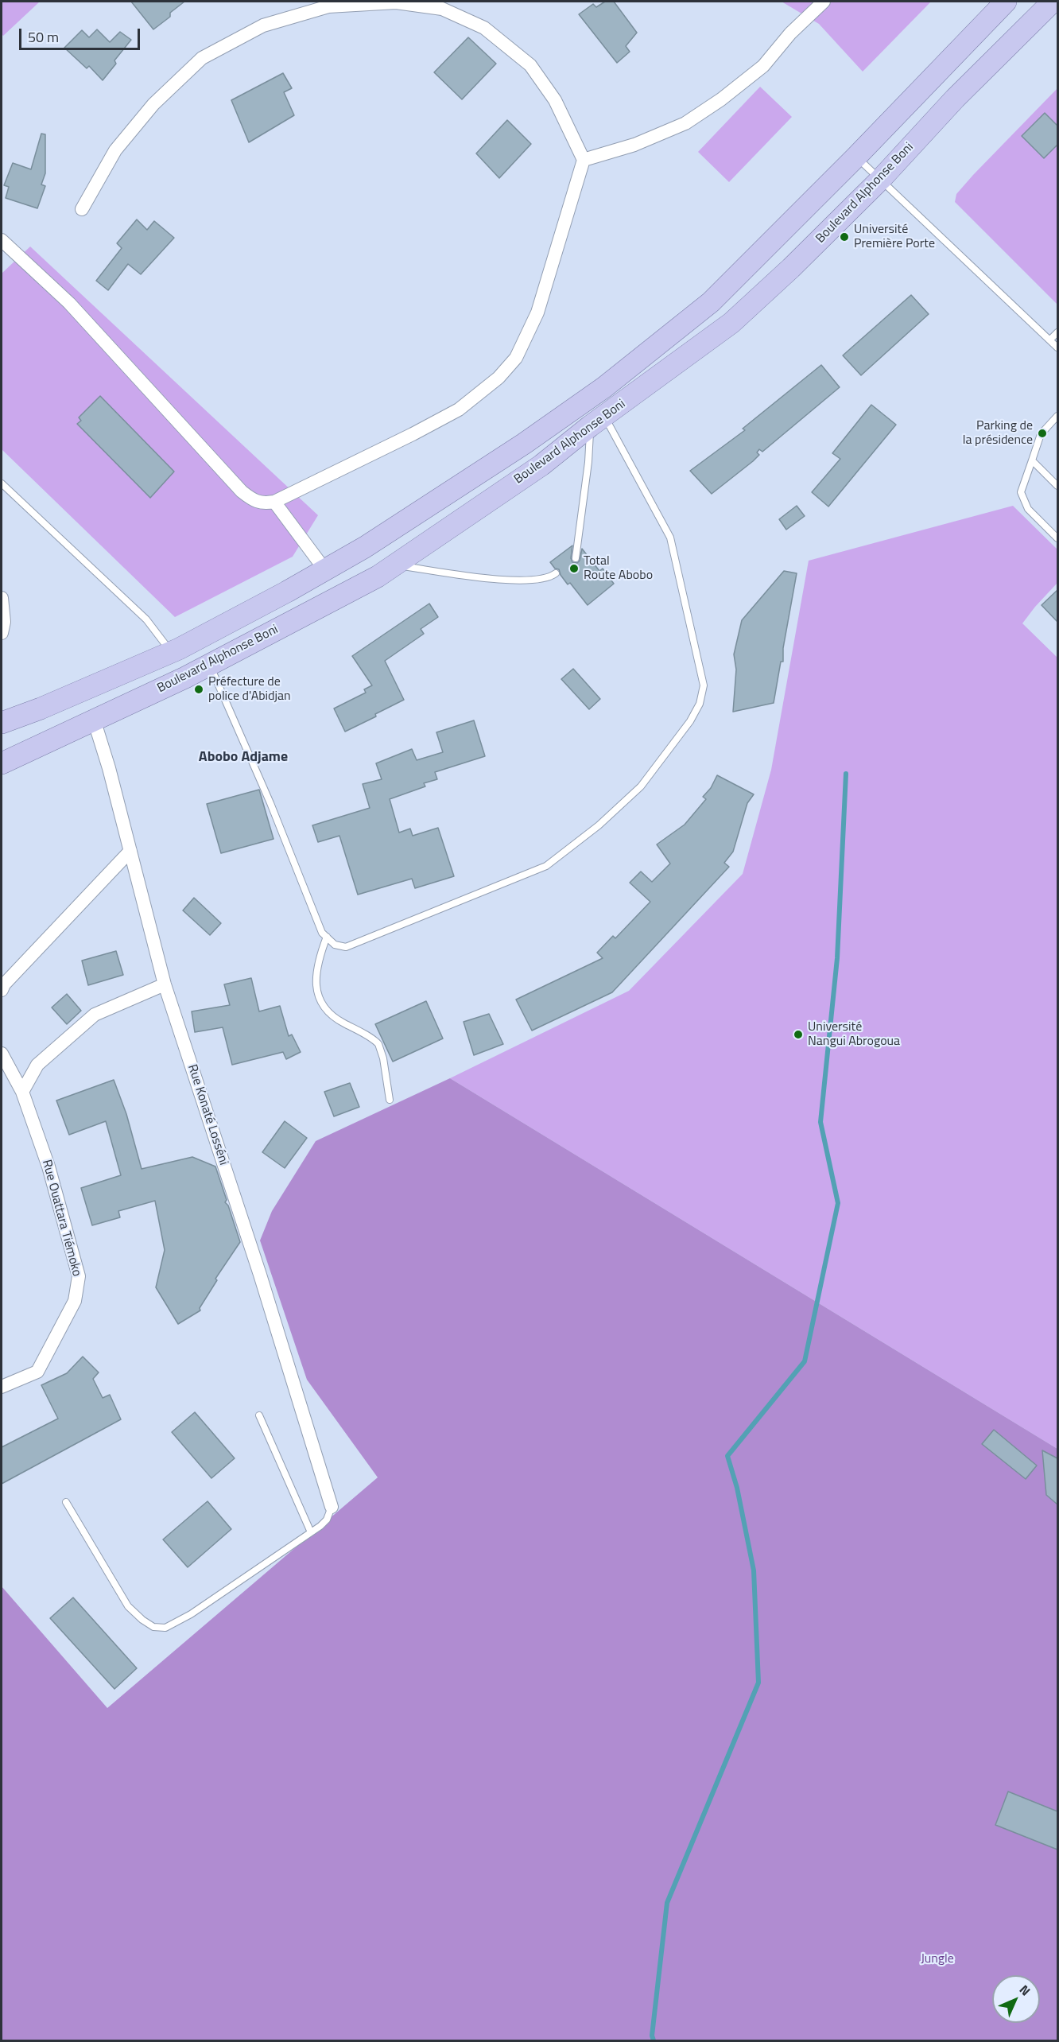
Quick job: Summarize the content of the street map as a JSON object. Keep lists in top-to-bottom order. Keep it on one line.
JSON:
{"streets":{"main road":["Boulevard Alphonse Boni"],"street":["Rue Konaté Losséni","Rue Ouattara Tiémoko"]},"crossings":[["Boulevard Alphonse Boni","Rue Konaté Losséni"]],"districts":["Abobo Adjame"],"parks":["Jungle"],"places":["Université Première Porte","Parking de la présidence","Total Route Abobo","Préfecture de police d'Abidjan","Université Nangui Abrogoua"],"scale_bar":"50 m","north":"top right"}
